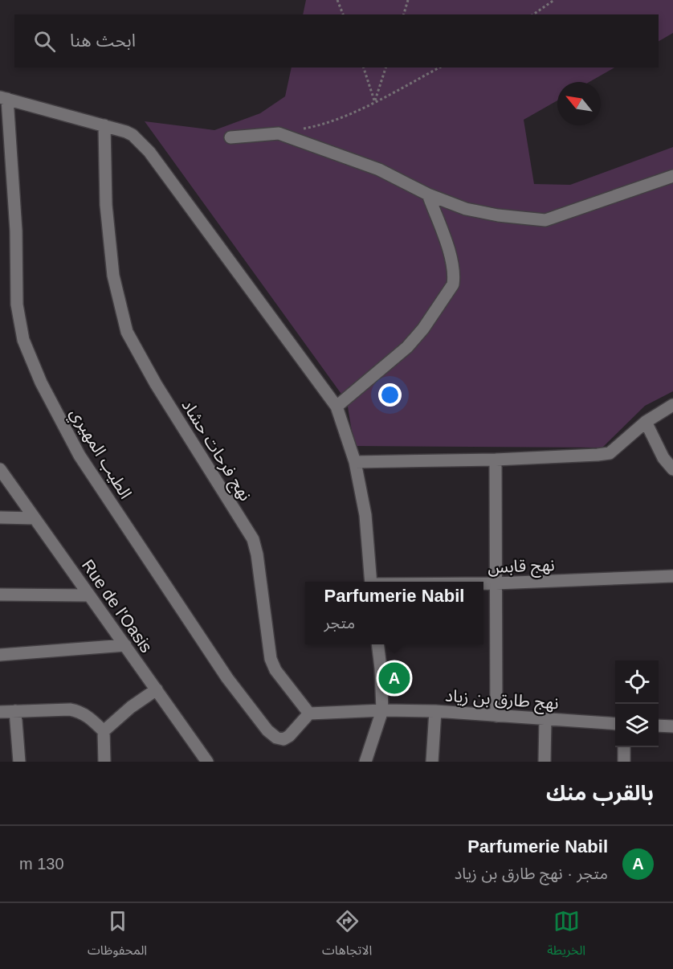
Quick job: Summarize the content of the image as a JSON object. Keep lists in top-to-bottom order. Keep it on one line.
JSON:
{"streets":{"street":["نهج فرحات حشاد","الطيب المهيري","نهج قابس","Rue de l'Oasis","نهج طارق بن زياد"]},"crossings":[["نهج فرحات حشاد","الطيب المهيري"]],"north":"top left","page":{"search":"ابحث هنا","popup":["Parfumerie Nabil","متجر"],"pins":"A","heading":"بالقرب منك","list":[{"mark":"A","name":"Parfumerie Nabil","note":"متجر · نهج طارق بن زياد","value":"130 m"}],"nav":["الخريطة","الاتجاهات","المحفوظات"]}}
